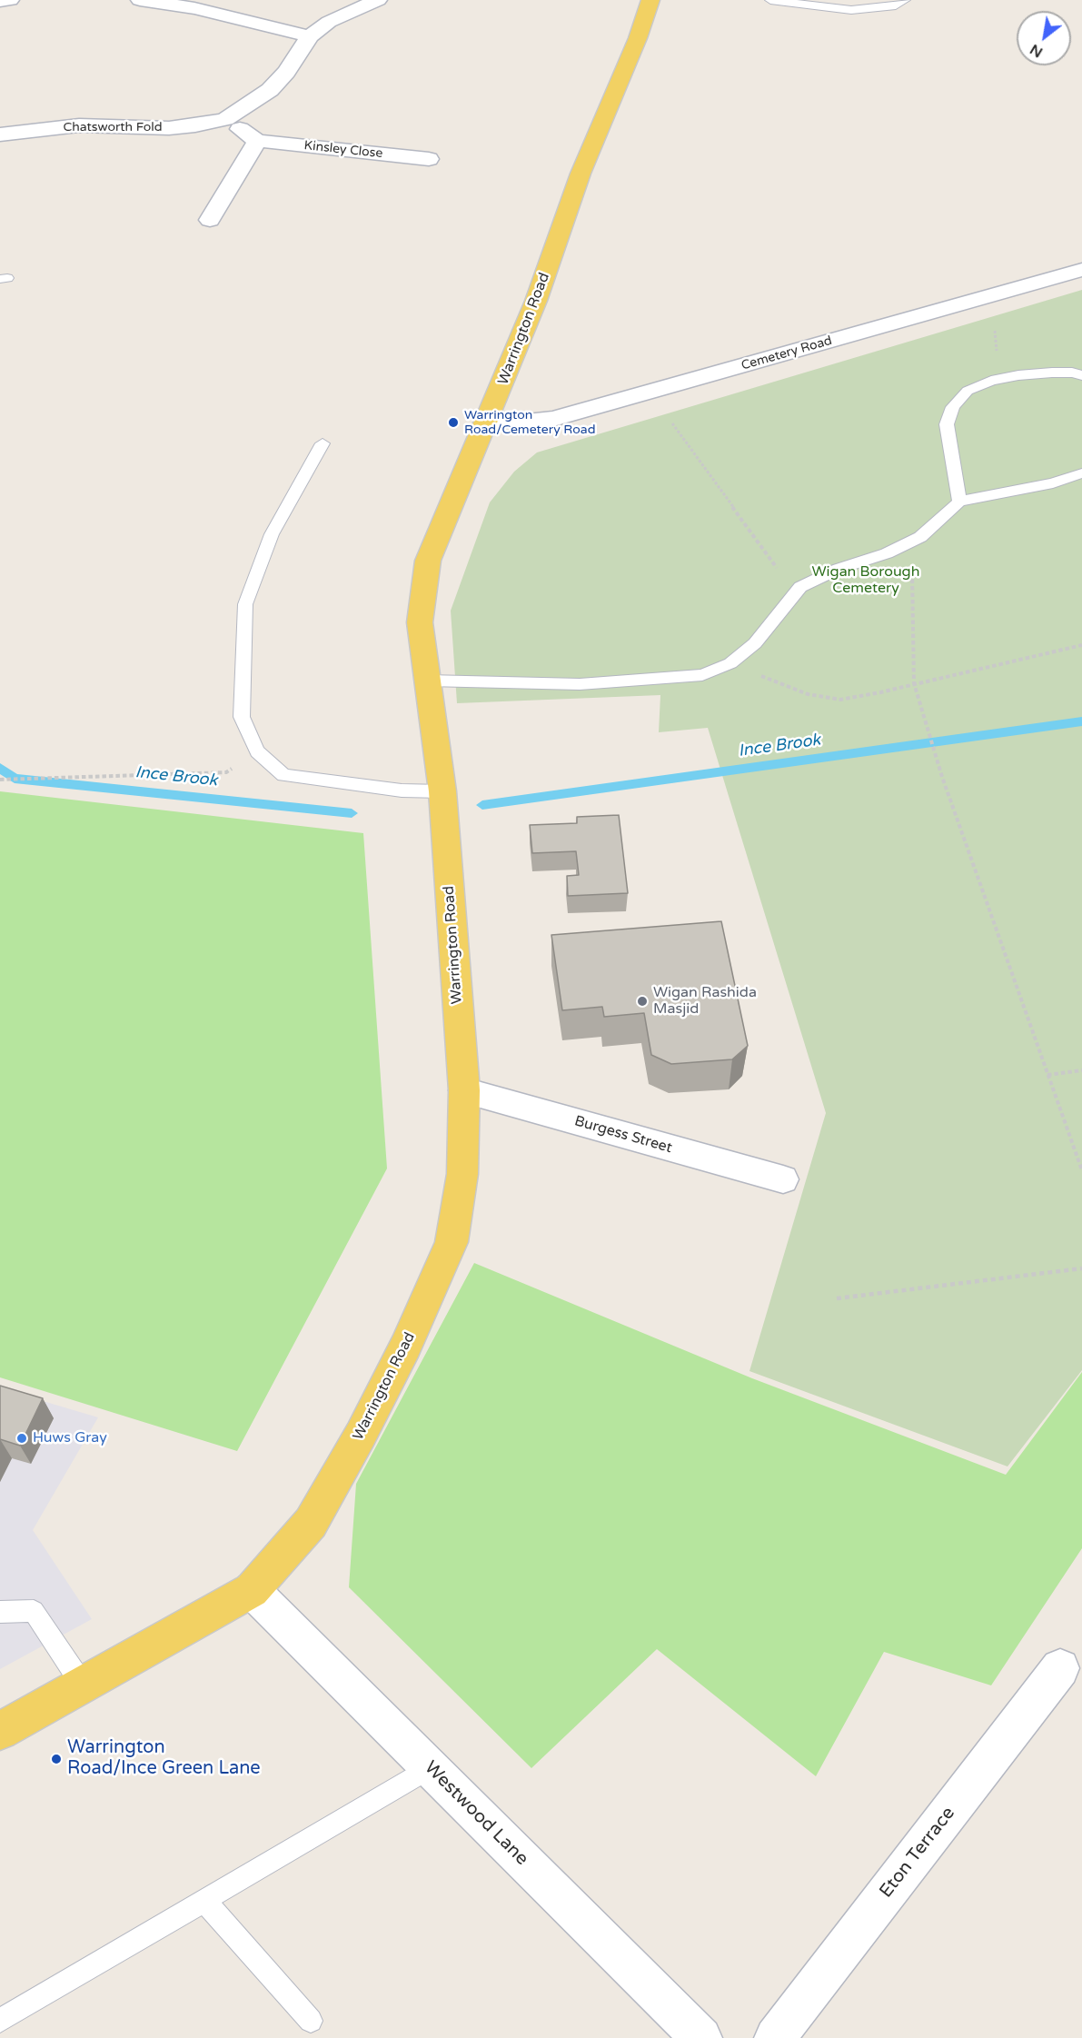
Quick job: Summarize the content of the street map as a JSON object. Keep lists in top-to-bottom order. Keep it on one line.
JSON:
{"streets":{"main road":["Warrington Road"],"street":["Chatsworth Fold","Kinsley Close","Cemetery Road","Burgess Street","Westwood Lane","Eton Terrace"]},"crossings":[["Warrington Road","Cemetery Road"],["Warrington Road","Burgess Street"],["Warrington Road","Westwood Lane"]],"water":["Ince Brook"],"parks":["Wigan Borough Cemetery"],"places":["Warrington Road/Cemetery Road","Wigan Rashida Masjid","Huws Gray","Warrington Road/Ince Green Lane"],"north":"bottom left"}
